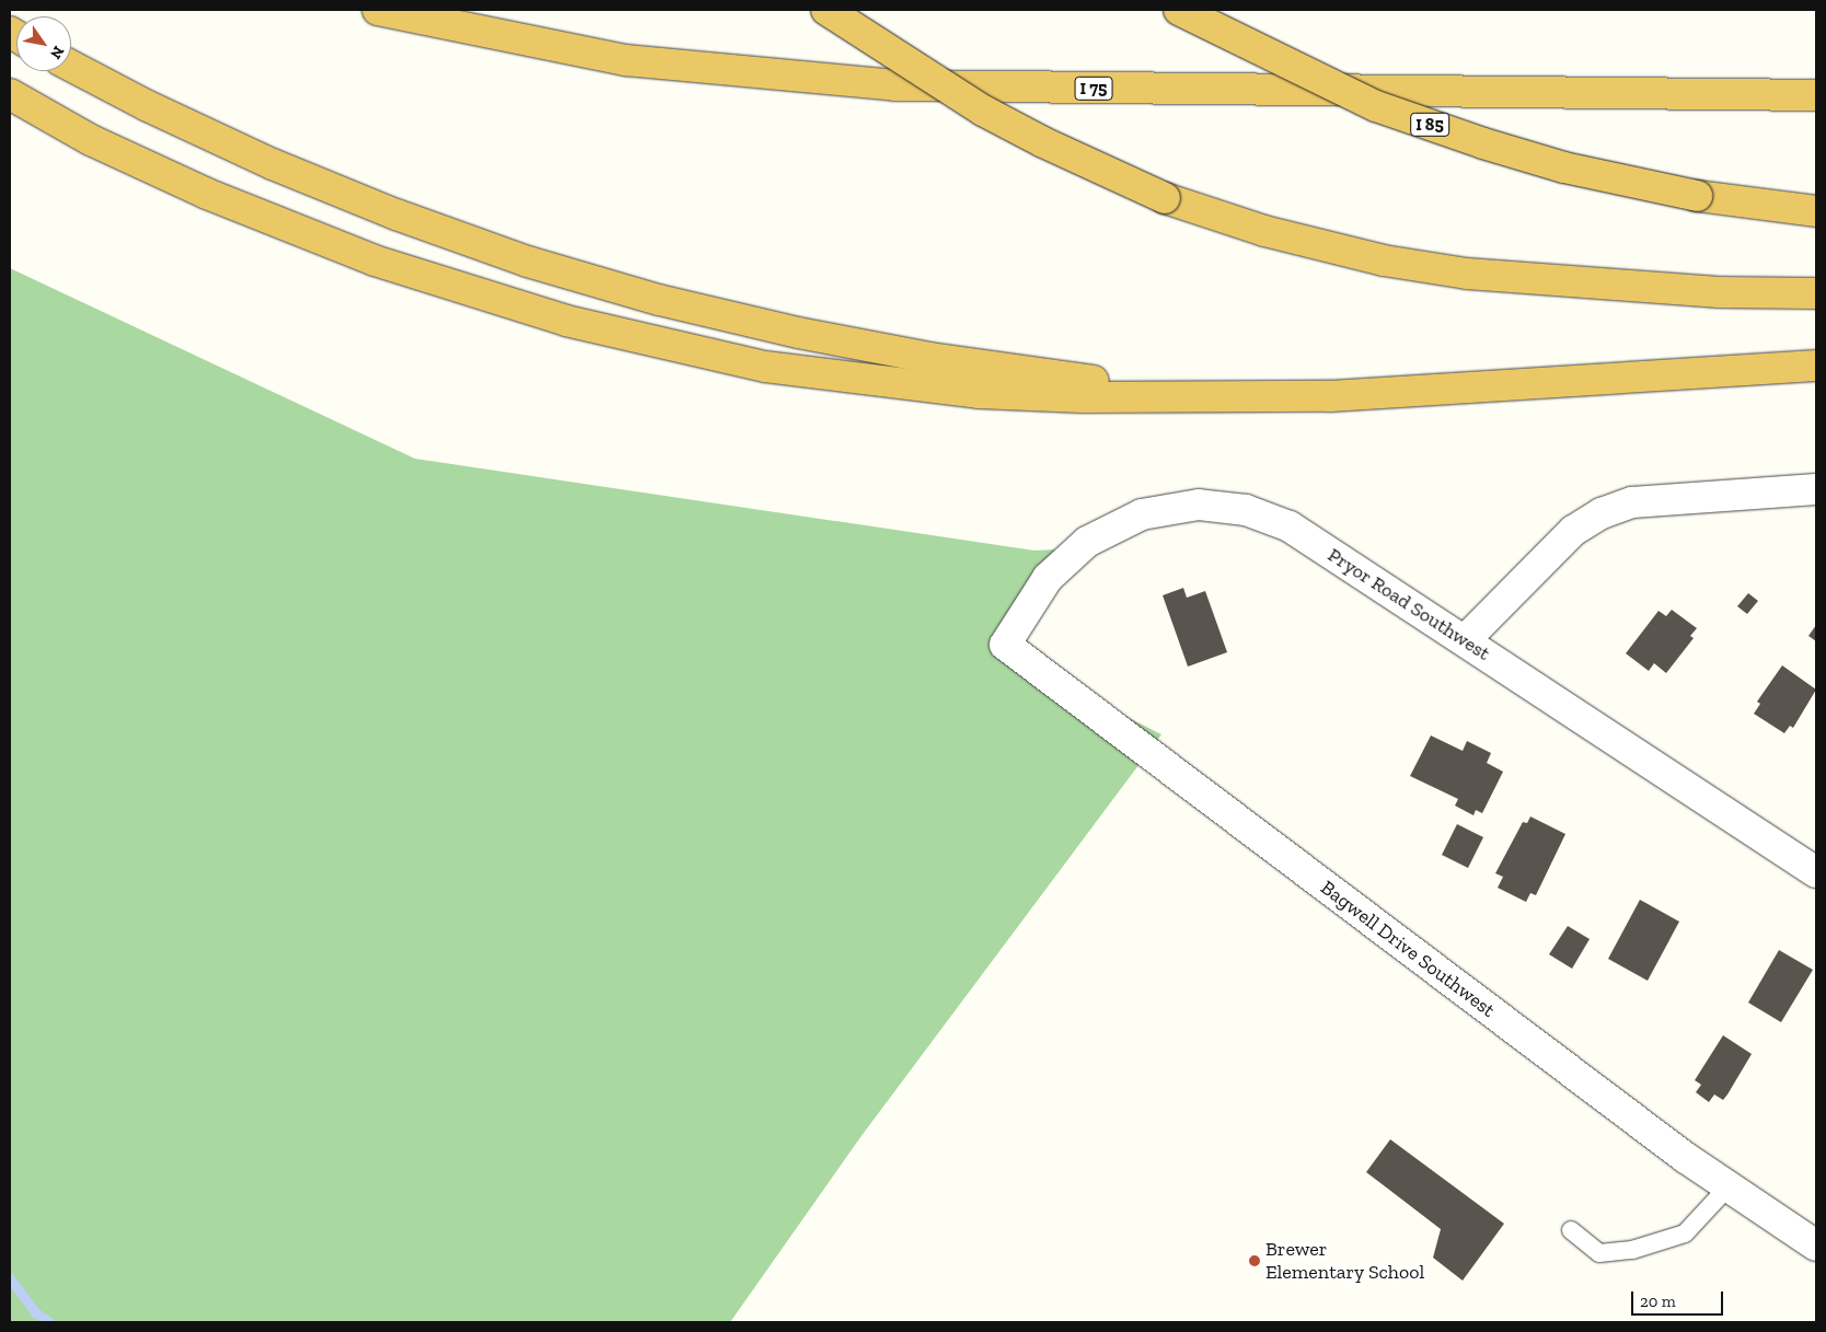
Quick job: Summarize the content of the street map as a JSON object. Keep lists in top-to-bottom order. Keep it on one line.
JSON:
{"streets":{"highway":["I 75","I 85"],"street":["Pryor Road Southwest","Bagwell Drive Southwest"]},"crossings":[["Pryor Road Southwest","Bagwell Drive Southwest"]],"places":["Brewer Elementary School"],"scale_bar":"20 m","north":"bottom right"}
